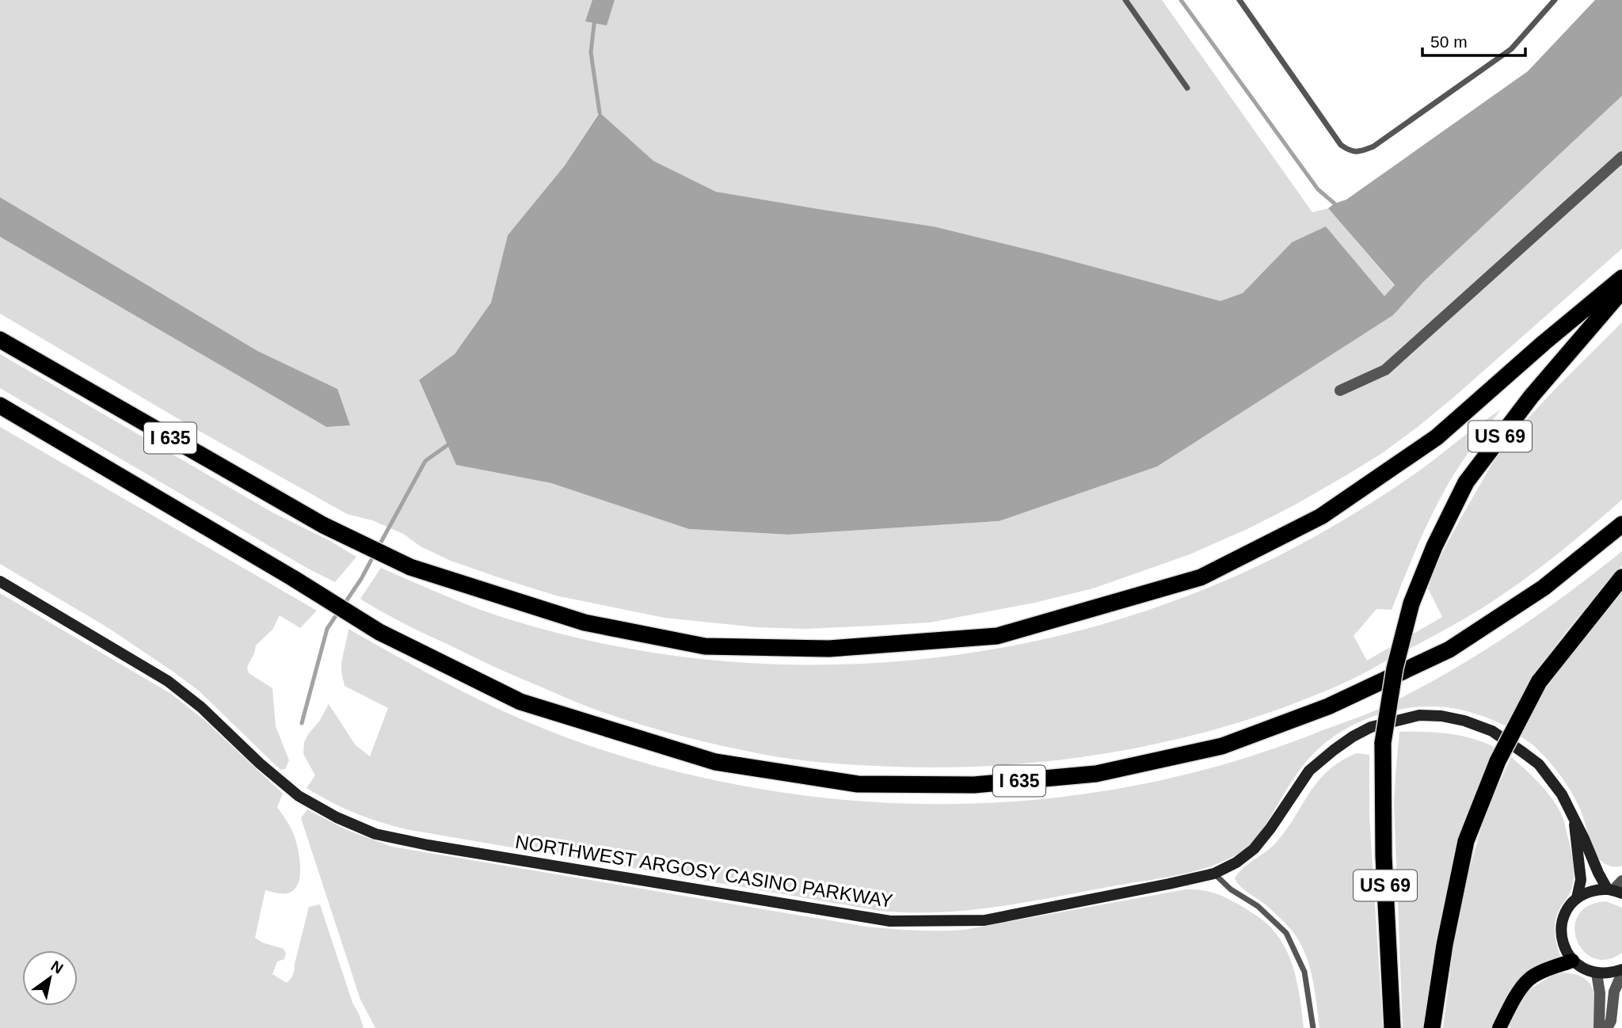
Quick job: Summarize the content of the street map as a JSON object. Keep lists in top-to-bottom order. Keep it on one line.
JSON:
{"streets":{"highway":["US 69","I 635"],"street":["NORTHWEST ARGOSY CASINO PARKWAY"]},"scale_bar":"50 m","north":"top right"}
